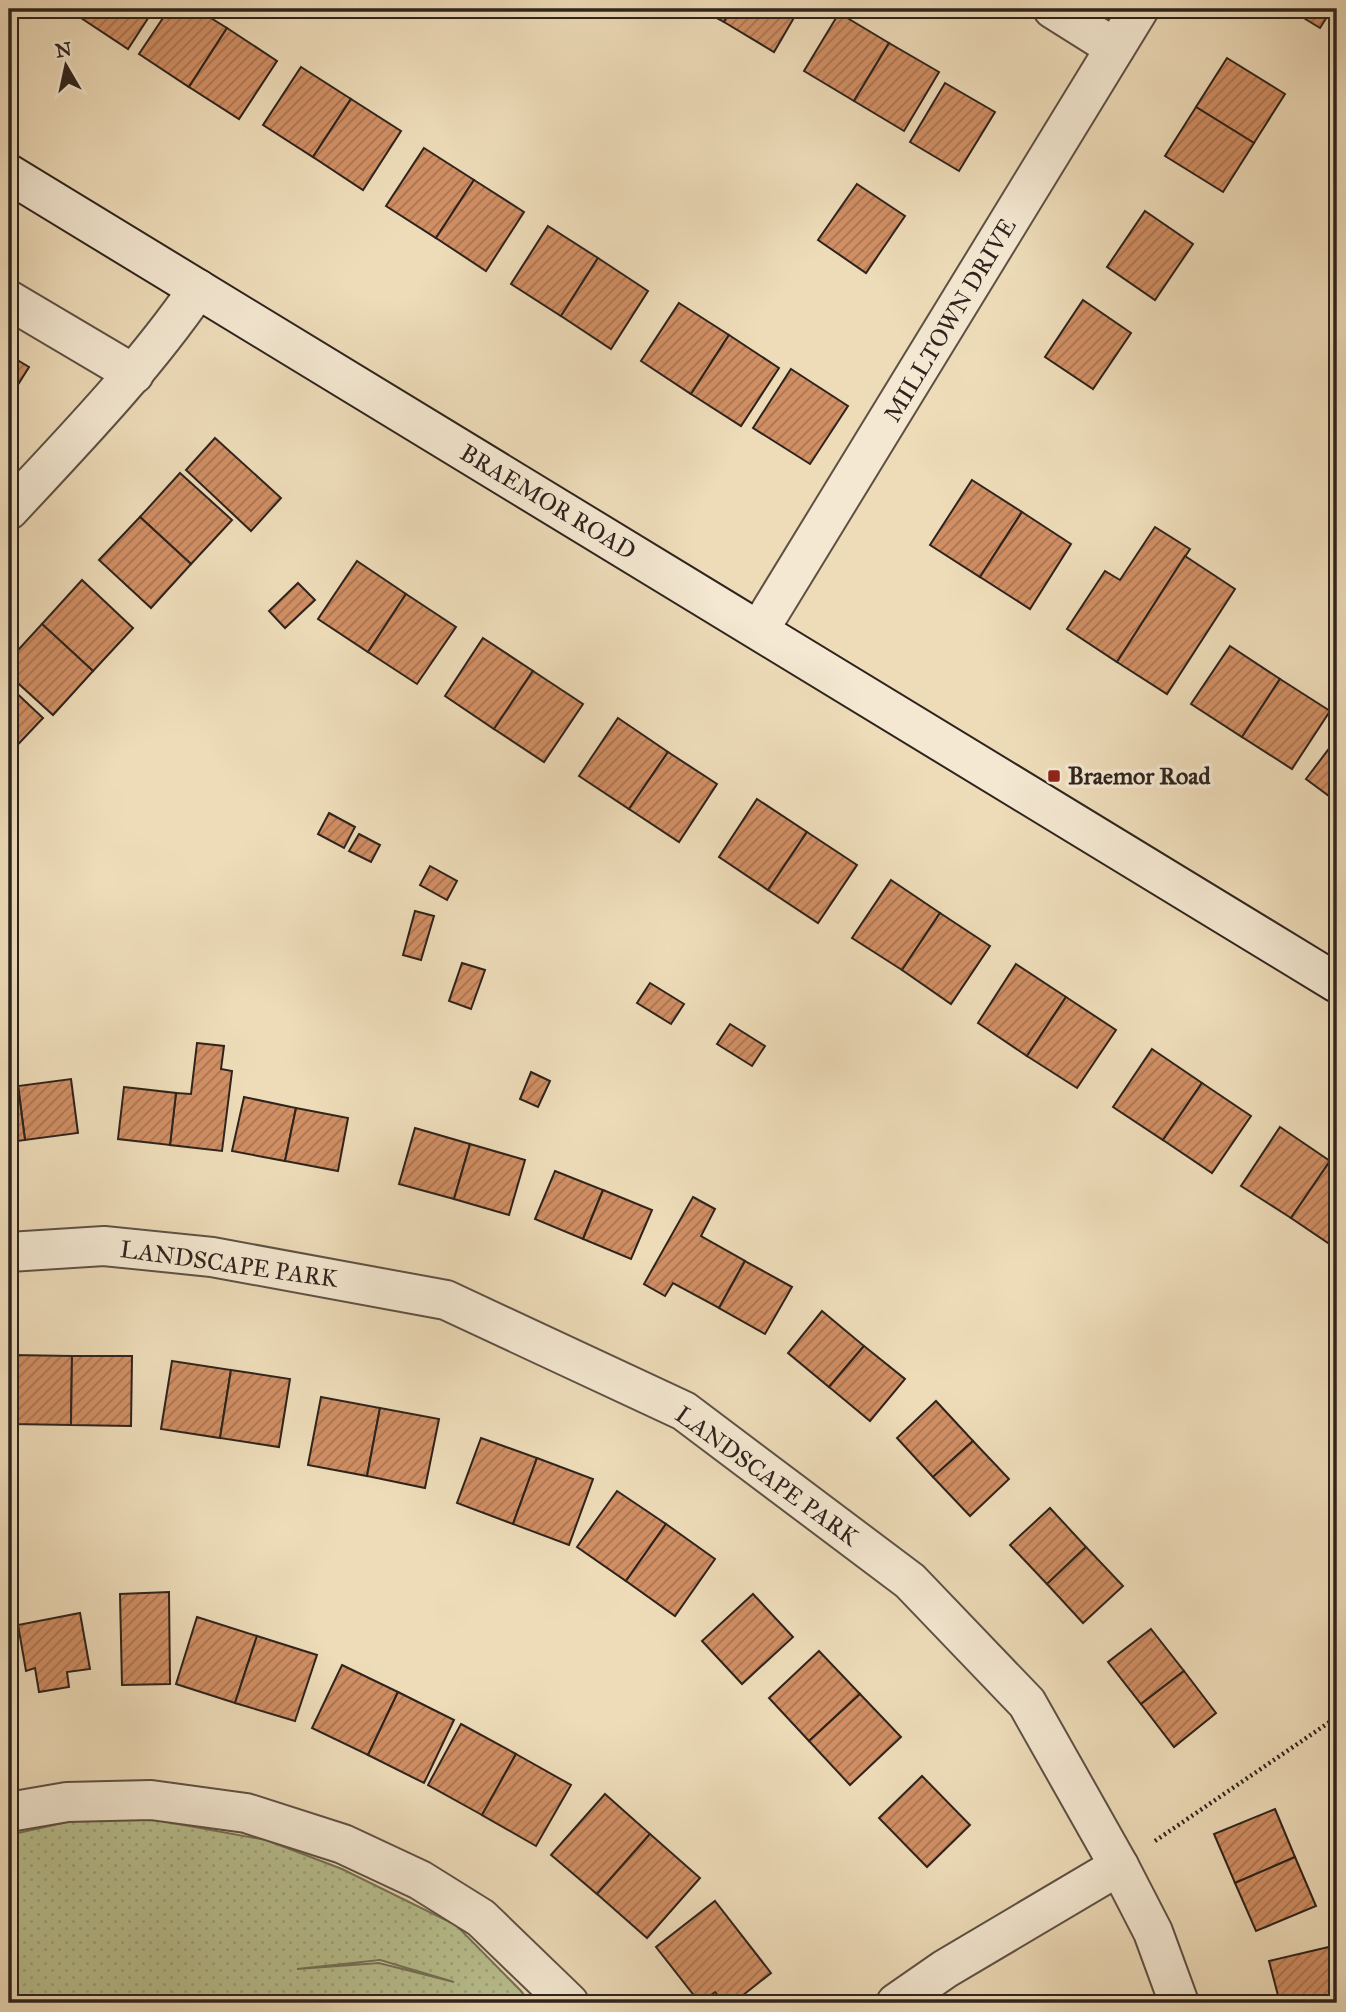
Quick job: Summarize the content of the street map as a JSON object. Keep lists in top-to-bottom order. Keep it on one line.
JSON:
{"streets":{"street":["MILLTOWN DRIVE","BRAEMOR ROAD","LANDSCAPE PARK"]},"crossings":[["MILLTOWN DRIVE","BRAEMOR ROAD"]],"places":{"transit":["Braemor Road"]},"north":"top"}
